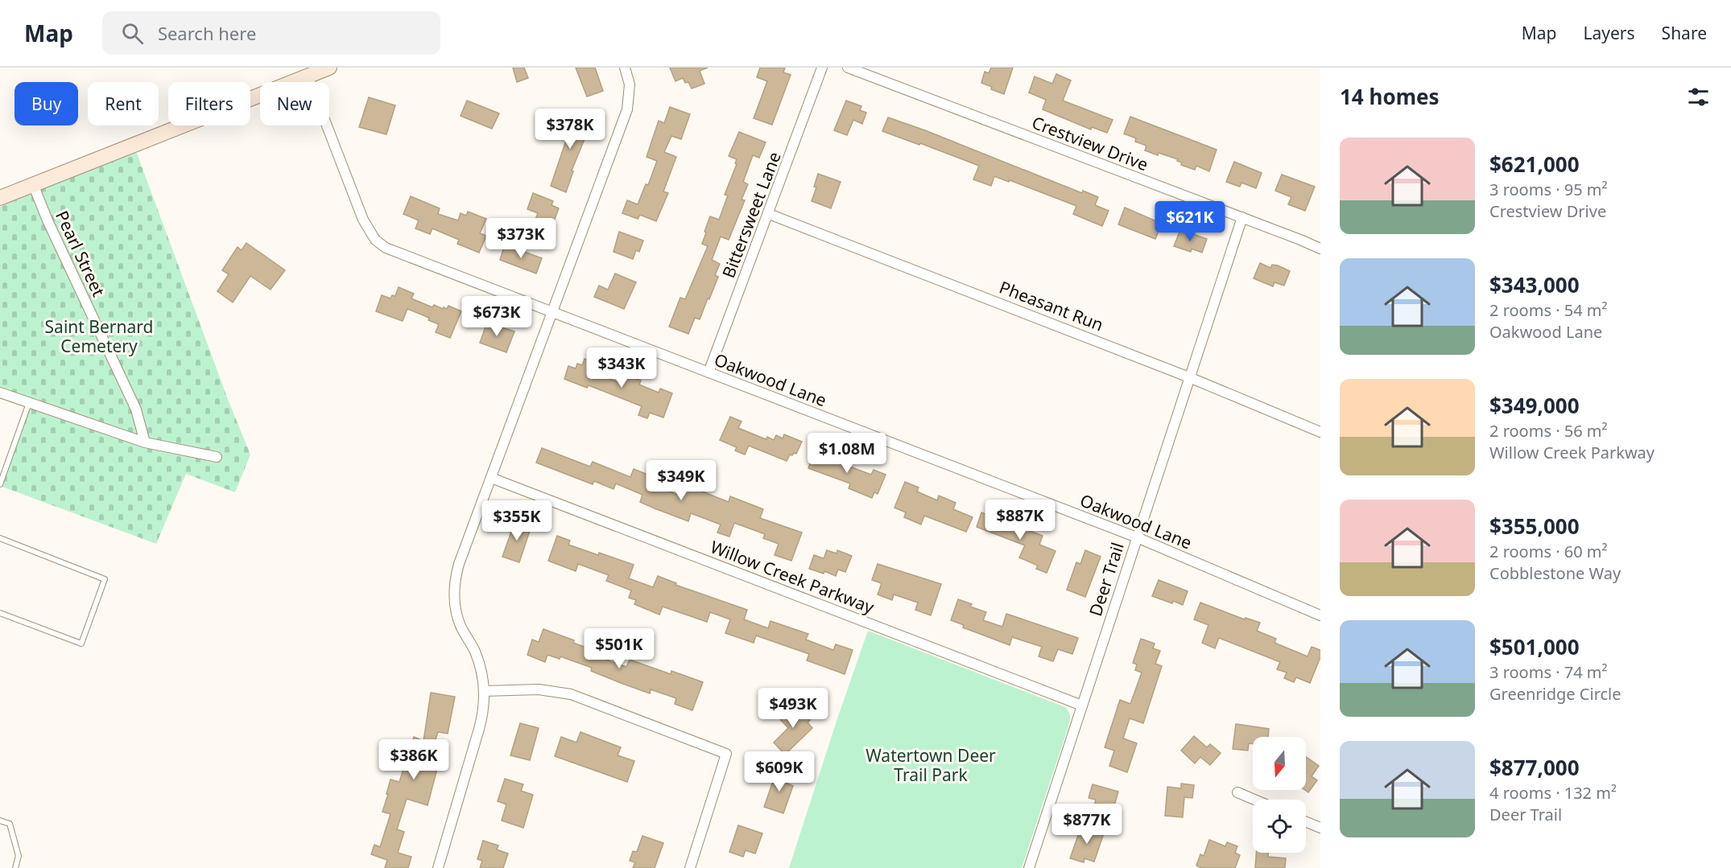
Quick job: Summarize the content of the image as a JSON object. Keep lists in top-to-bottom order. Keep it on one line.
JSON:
{"streets":{"street":["Crestview Drive","Bittersweet Lane","Pearl Street","Pheasant Run","Oakwood Lane","Willow Creek Parkway","Deer Trail"]},"crossings":[["Crestview Drive","Deer Trail"],["Bittersweet Lane","Pheasant Run"],["Bittersweet Lane","Oakwood Lane"],["Pheasant Run","Deer Trail"],["Oakwood Lane","Deer Trail"],["Willow Creek Parkway","Deer Trail"]],"parks":["Saint Bernard Cemetery","Watertown Deer Trail Park"],"north":"bottom","page":{"header":"Map","search":"Search here","nav":["Map","Layers","Share"],"heading":"14 homes","chip":["Buy","Rent","Filters","New"],"price":["$378K","$621K","$373K","$673K","$343K","$1.08M","$349K","$887K","$355K","$501K","$493K","$386K","$609K","$877K"],"list":[{"name":"$621,000","note":"3 rooms · 95 m² · Crestview Drive"},{"name":"$343,000","note":"2 rooms · 54 m² · Oakwood Lane"},{"name":"$349,000","note":"2 rooms · 56 m² · Willow Creek Parkway"},{"name":"$355,000","note":"2 rooms · 60 m² · Cobblestone Way"},{"name":"$501,000","note":"3 rooms · 74 m² · Greenridge Circle"},{"name":"$877,000","note":"4 rooms · 132 m² · Deer Trail"}]}}
